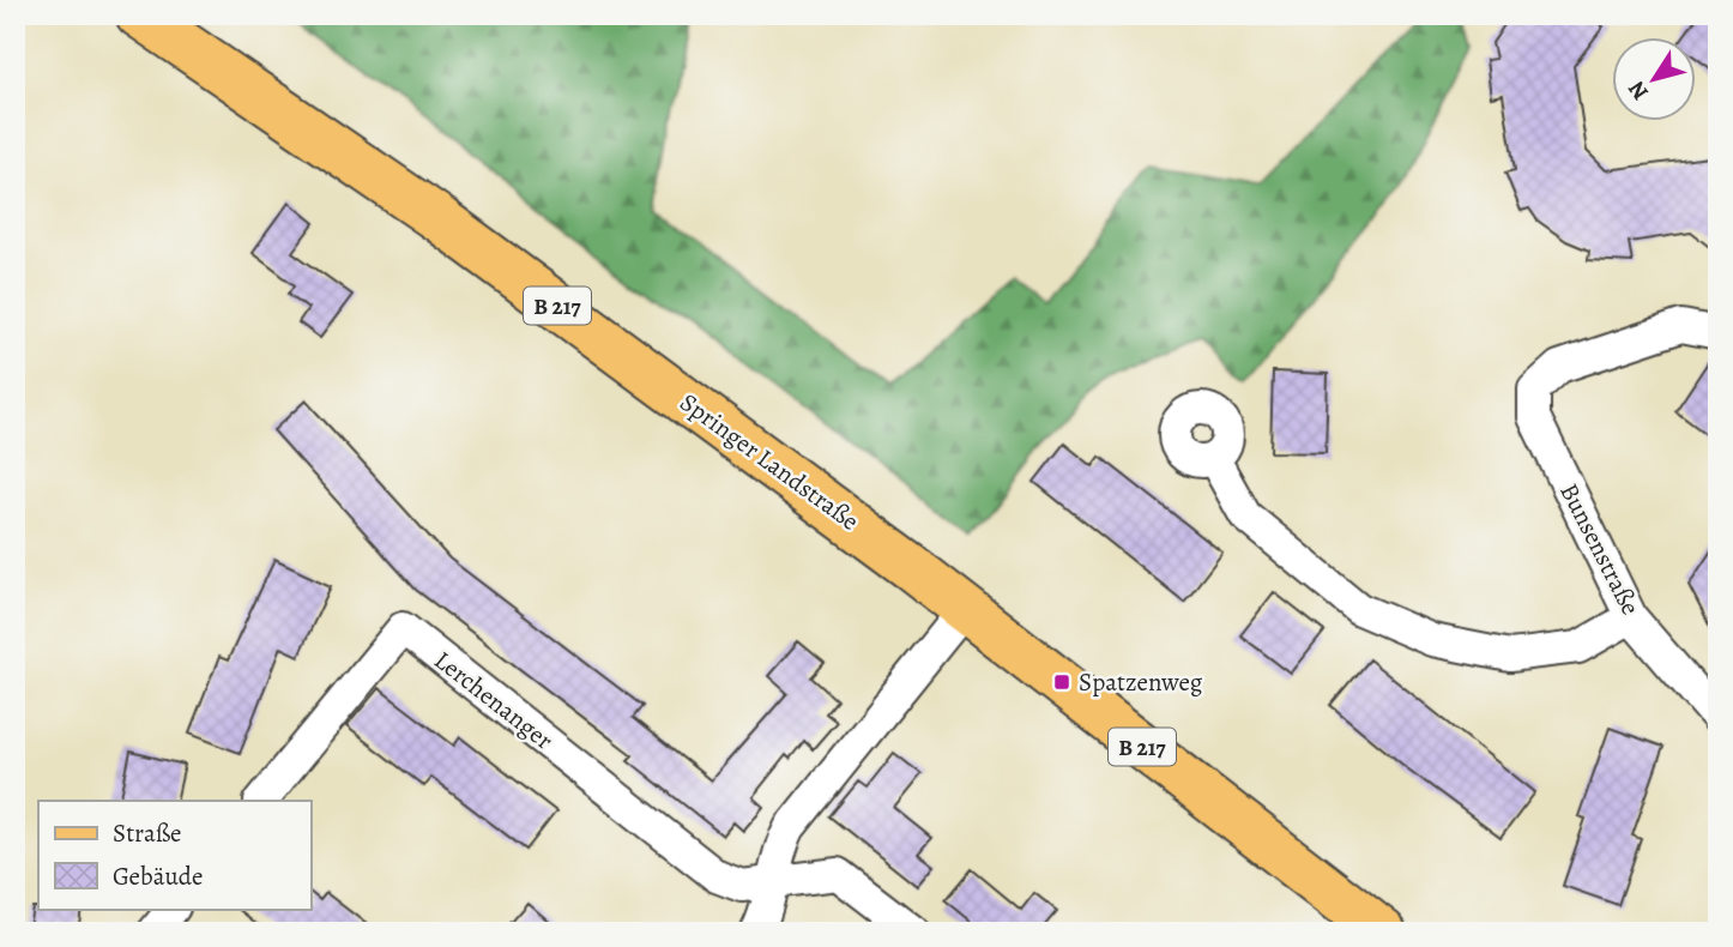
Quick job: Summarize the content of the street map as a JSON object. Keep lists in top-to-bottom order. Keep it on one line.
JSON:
{"streets":{"main road":["B 217","Springer Landstraße"],"street":["Bunsenstraße","Lerchenanger"]},"places":{"transit":["Spatzenweg"]},"legend":["Straße","Gebäude"],"north":"bottom left"}
